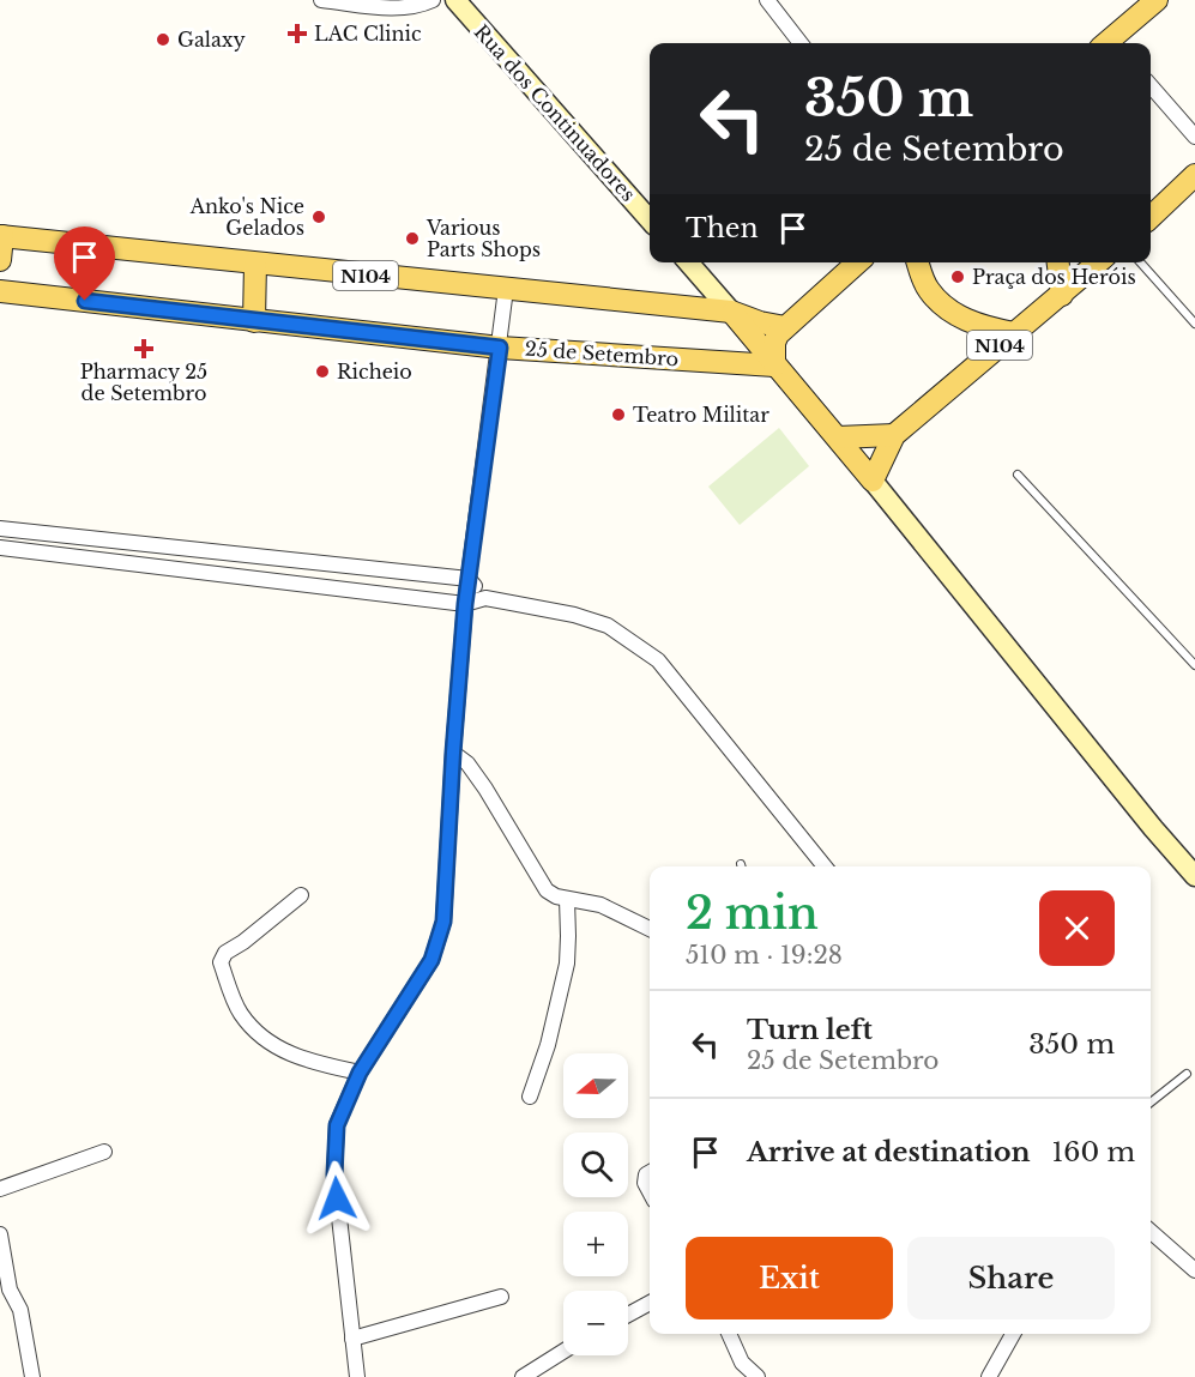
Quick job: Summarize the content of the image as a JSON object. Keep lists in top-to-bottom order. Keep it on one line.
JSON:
{"streets":{"main road":["N104","25 de Setembro"],"street":["Rua dos Continuadores"]},"places":{"health":["LAC Clinic","Pharmacy 25 de Setembro"],"other":["Galaxy","Anko's Nice Gelados","Various Parts Shops","Praça dos Heróis","Richeio","Teatro Militar"]},"north":"left","page":{"turn":["350 m","25 de Setembro"],"then":"Then","heading":["2 min","510 m · 19:28"],"list":[{"name":"Turn left","note":"25 de Setembro","value":"350 m"},{"name":"Arrive at destination","value":"160 m"}],"map_buttons":["+","−"],"buttons":["Exit","Share"]}}
